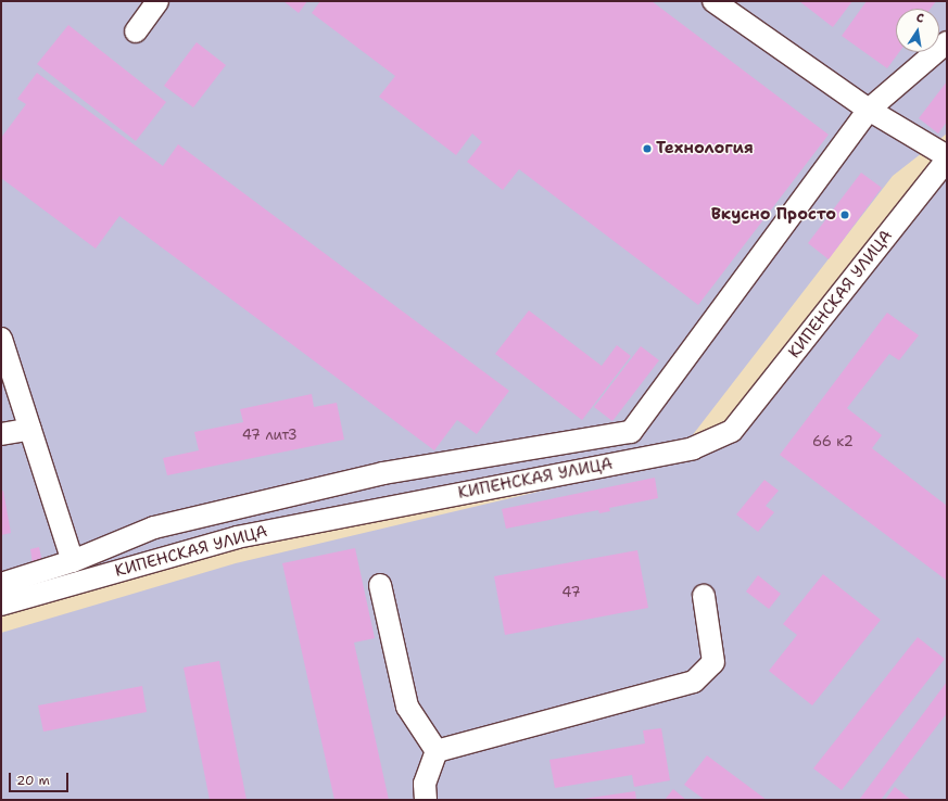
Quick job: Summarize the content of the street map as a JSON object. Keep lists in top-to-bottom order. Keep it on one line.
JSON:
{"streets":{"street":["КИПЕНСКАЯ УЛИЦА"]},"places":["Технология","Вкусно Просто"],"house_numbers":["47 литЗ","66 к2","47"],"scale_bar":"20 m","north":"top"}
